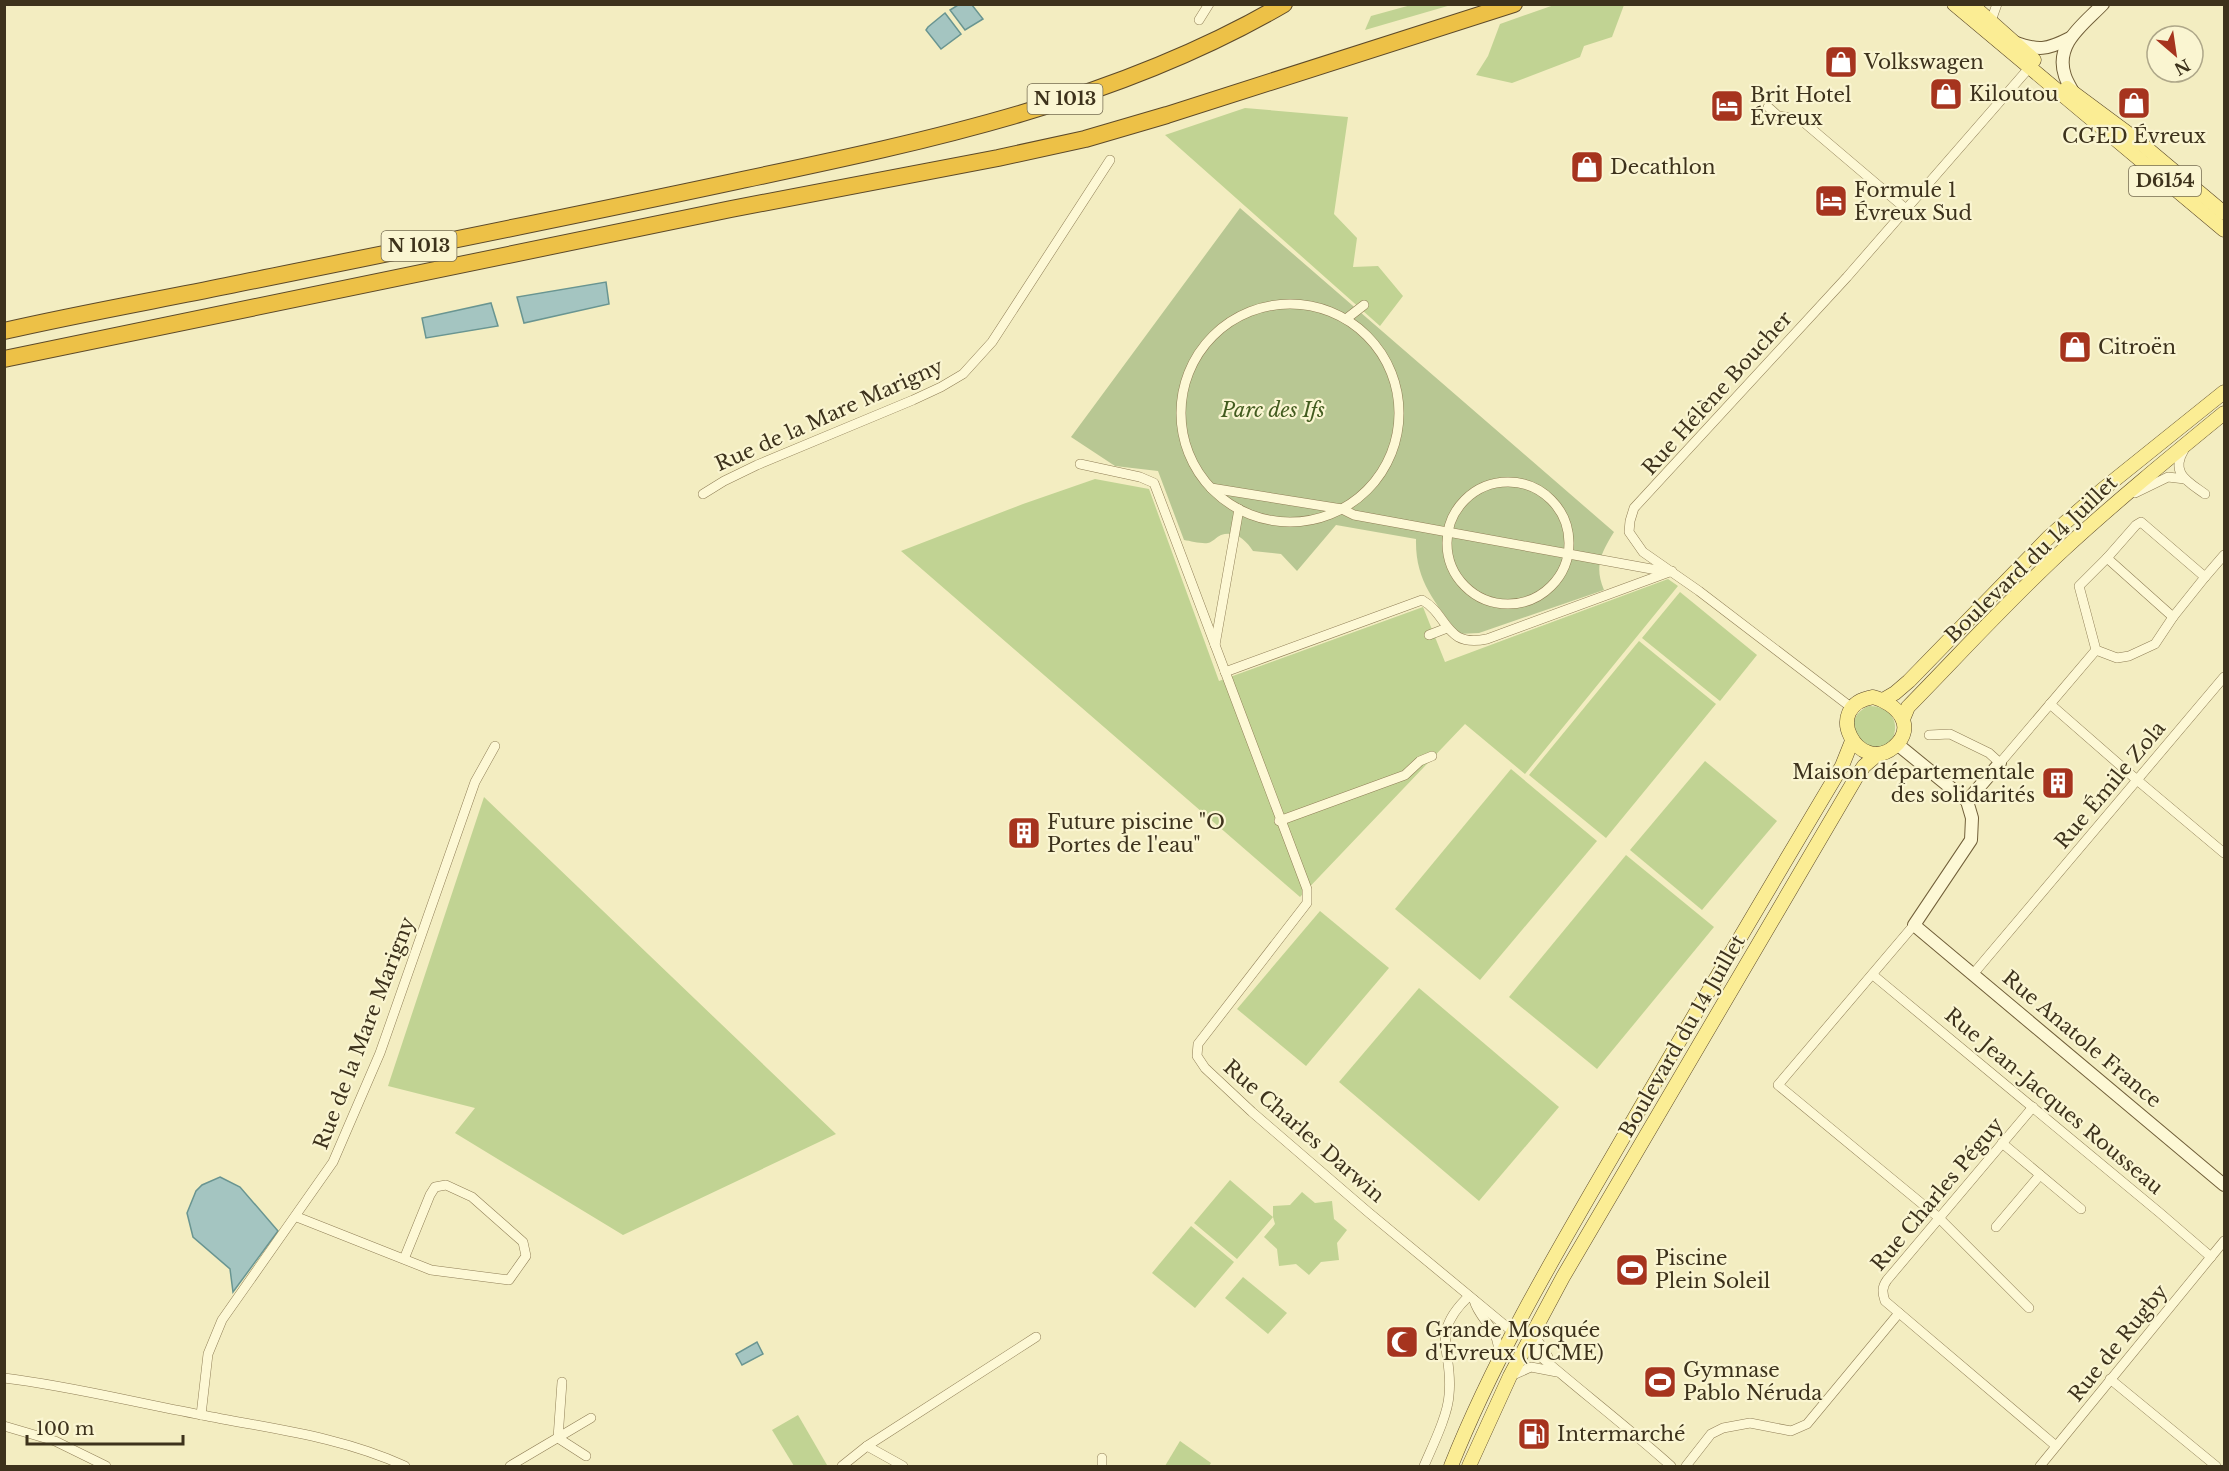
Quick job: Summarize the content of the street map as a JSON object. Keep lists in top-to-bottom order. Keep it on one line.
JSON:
{"streets":{"highway":["N 1013"],"main road":["D6154","Boulevard du 14 Juillet"],"street":["Rue Hélène Boucher","Rue de la Mare Marigny","Rue Émile Zola","Rue Anatole France","Rue Jean-Jacques Rousseau","Rue Charles Darwin","Rue Charles Péguy","Rue de Rugby"]},"crossings":[["D6154","Rue Hélène Boucher"],["Rue Hélène Boucher","Boulevard du 14 Juillet"],["Rue Émile Zola","Rue Anatole France"],["Rue Jean-Jacques Rousseau","Rue Charles Péguy"],["Rue Jean-Jacques Rousseau","Rue de Rugby"],["Rue Charles Péguy","Rue de Rugby"]],"parks":["Parc des Ifs"],"places":{"shop":["Volkswagen","Kiloutou","CGED Évreux","Decathlon","Citroën"],"hotel":["Brit Hotel Évreux","Formule 1 Évreux Sud"],"building":["Maison départementale des solidarités","Future piscine \"O Portes de l'eau\""],"sports":["Piscine Plein Soleil","Gymnase Pablo Néruda"],"mosque":["Grande Mosquée d'Evreux (UCME)"],"fuel station":["Intermarché"]},"scale_bar":"100 m","north":"bottom right"}
